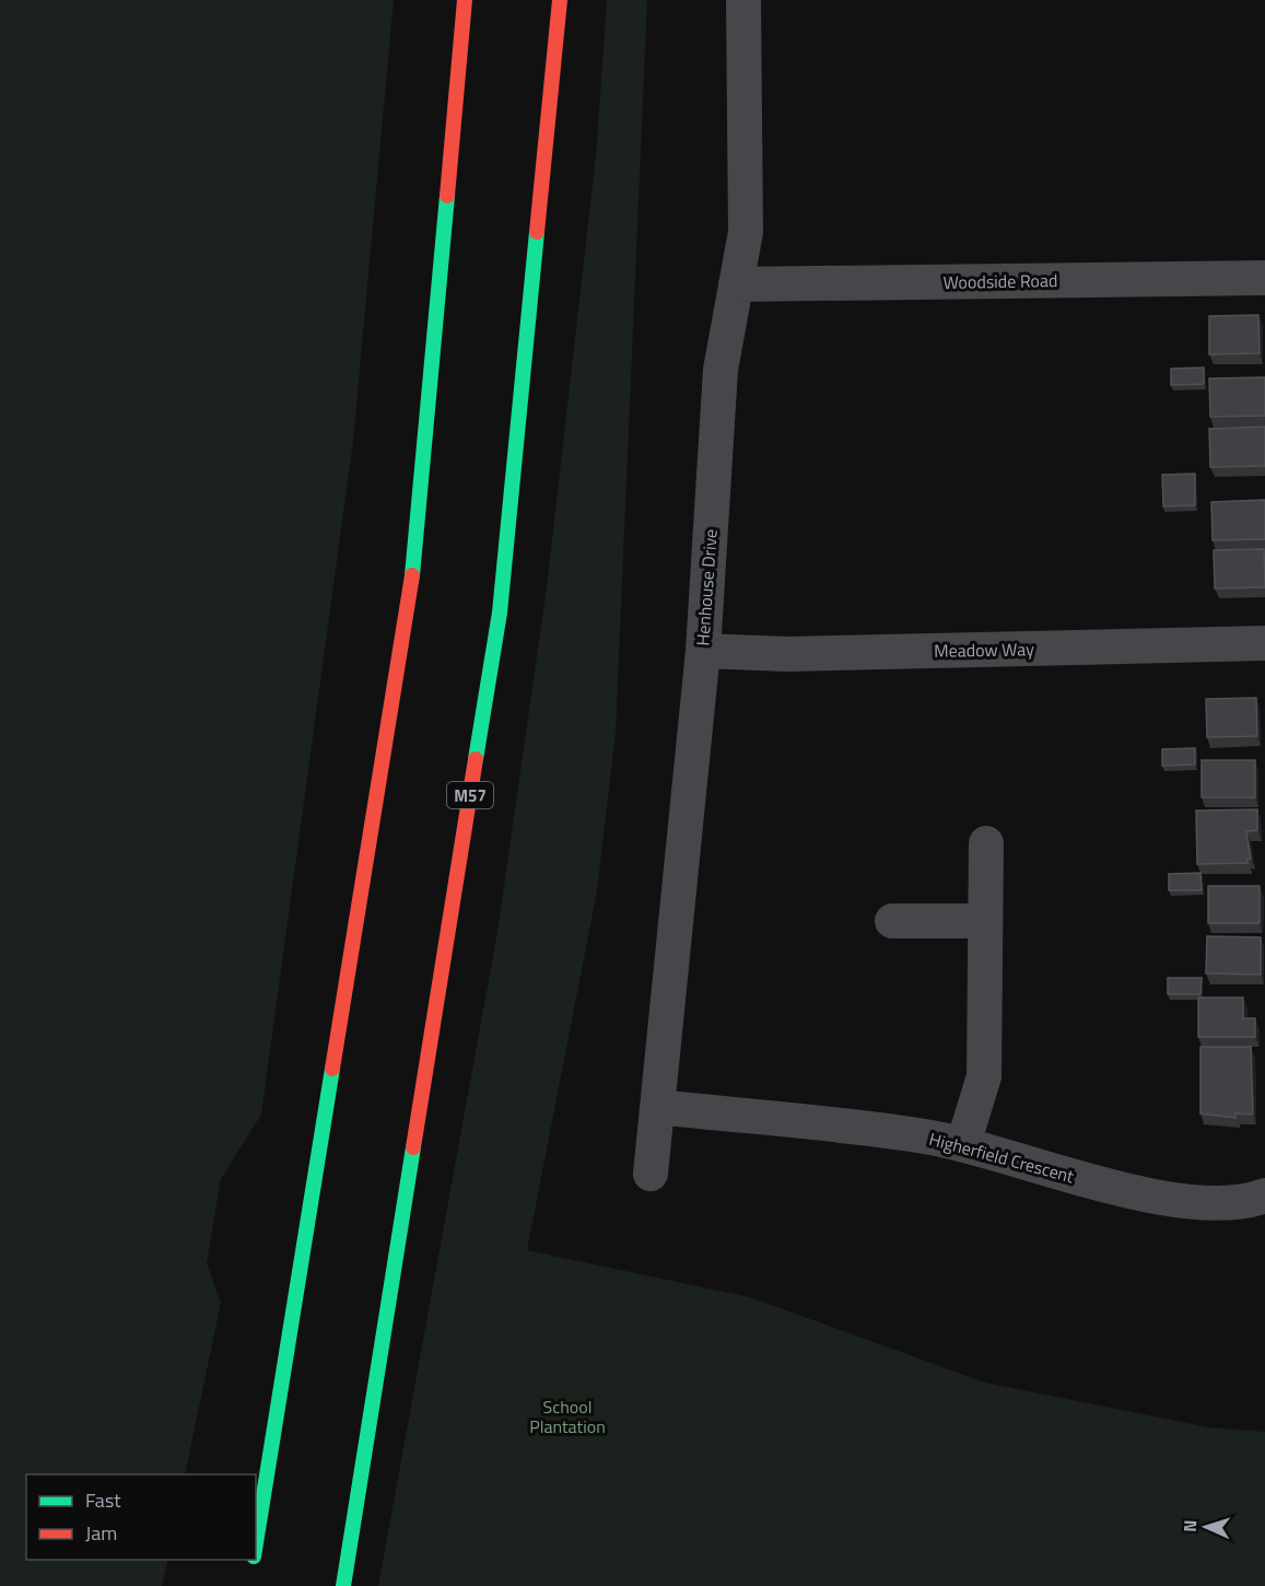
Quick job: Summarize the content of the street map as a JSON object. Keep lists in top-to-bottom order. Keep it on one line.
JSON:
{"streets":{"highway":["M57"],"street":["Woodside Road","Henhouse Drive","Meadow Way","Higherfield Crescent"]},"crossings":[["Woodside Road","Henhouse Drive"],["Henhouse Drive","Meadow Way"],["Henhouse Drive","Higherfield Crescent"]],"parks":["School Plantation"],"legend":["Fast","Jam"],"north":"left"}
